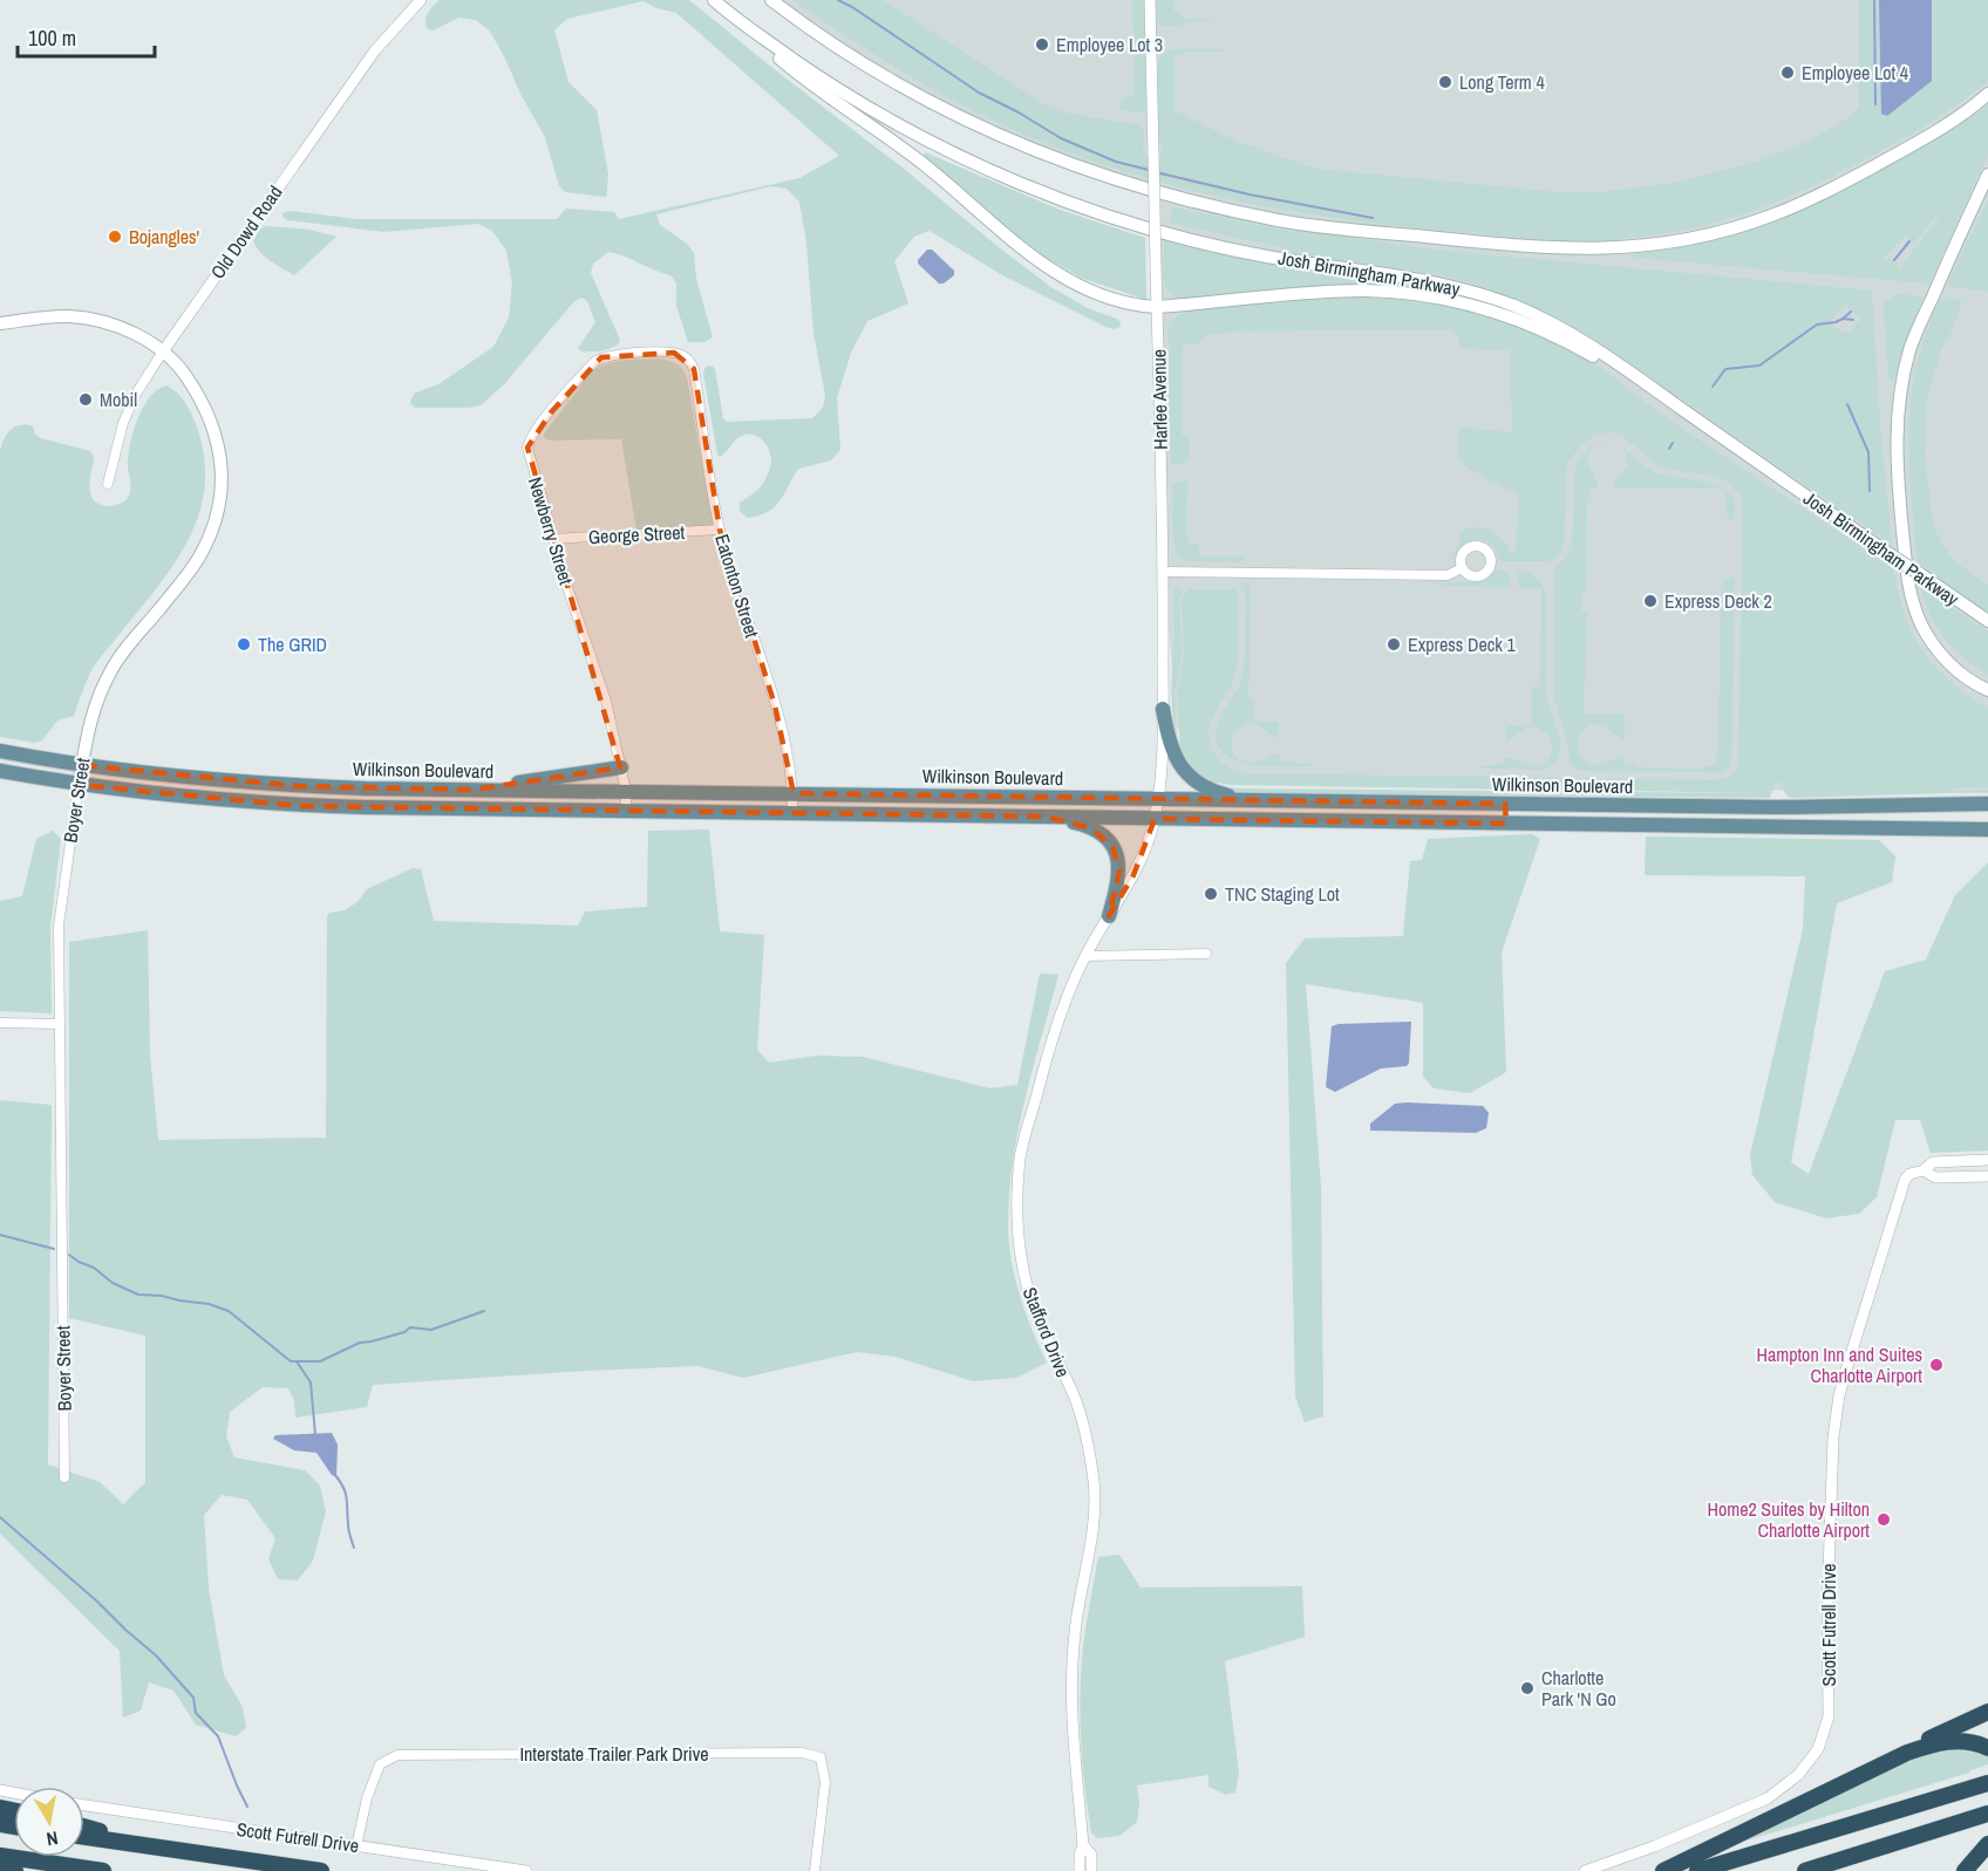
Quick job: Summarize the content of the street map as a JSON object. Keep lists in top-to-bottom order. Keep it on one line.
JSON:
{"streets":{"main road":["Josh Birmingham Parkway","Wilkinson Boulevard","Boyer Street"],"street":["Old Dowd Road","Harlee Avenue","Newberry Street","George Street","Eatonton Street","Stafford Drive","Scott Futrell Drive","Interstate Trailer Park Drive"]},"crossings":[["Old Dowd Road","Boyer Street"],["Harlee Avenue","Wilkinson Boulevard"],["Harlee Avenue","Stafford Drive"],["Newberry Street","George Street"],["Newberry Street","Eatonton Street"],["Newberry Street","Wilkinson Boulevard"],["George Street","Eatonton Street"],["Eatonton Street","Wilkinson Boulevard"],["Wilkinson Boulevard","Boyer Street"],["Wilkinson Boulevard","Stafford Drive"],["Scott Futrell Drive","Interstate Trailer Park Drive"]],"places":["Employee Lot 3","Employee Lot 4","Long Term 4","Bojangles'","Mobil","Express Deck 2","The GRID","Express Deck 1","TNC Staging Lot","Hampton Inn and Suites Charlotte Airport","Home2 Suites by Hilton Charlotte Airport","Charlotte Park 'N Go"],"scale_bar":"100 m","north":"bottom"}
